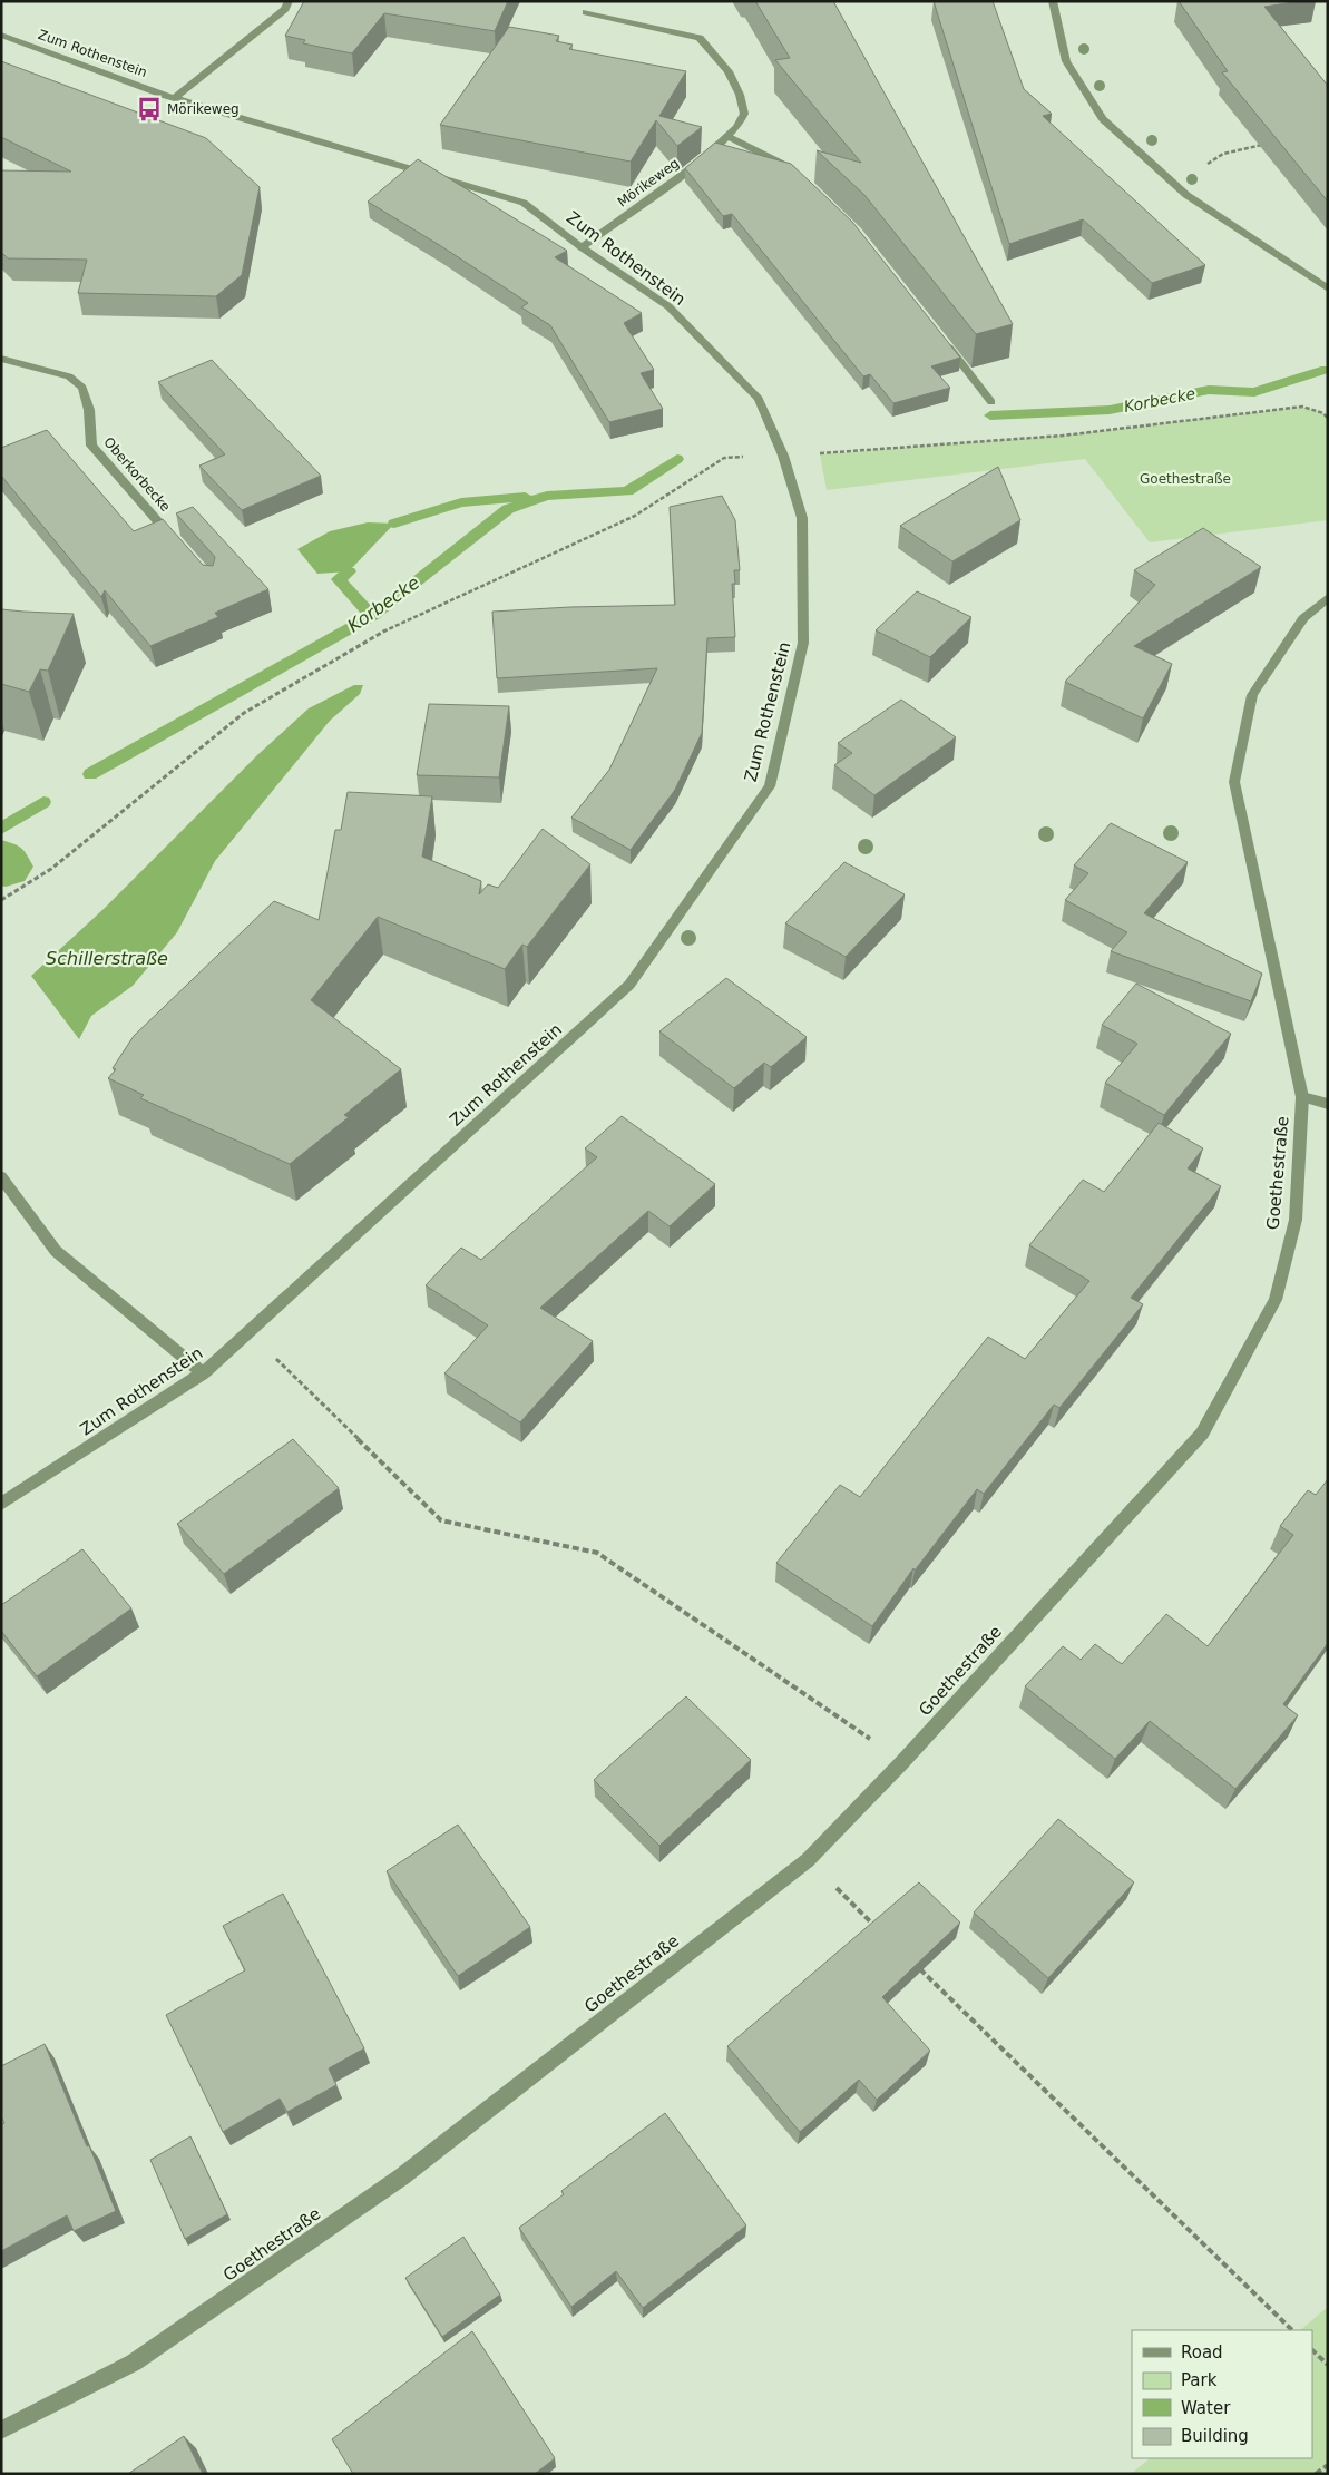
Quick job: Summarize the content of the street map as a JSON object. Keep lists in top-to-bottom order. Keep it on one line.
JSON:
{"streets":{"street":["Zum Rothenstein","Mörikeweg","Oberkorbecke","Goethestraße"]},"crossings":[["Zum Rothenstein","Mörikeweg"]],"water":["Korbecke","Schillerstraße"],"parks":["Goethestraße"],"places":{"bus stop":["Mörikeweg"]},"legend":["Road","Park","Water","Building"]}
